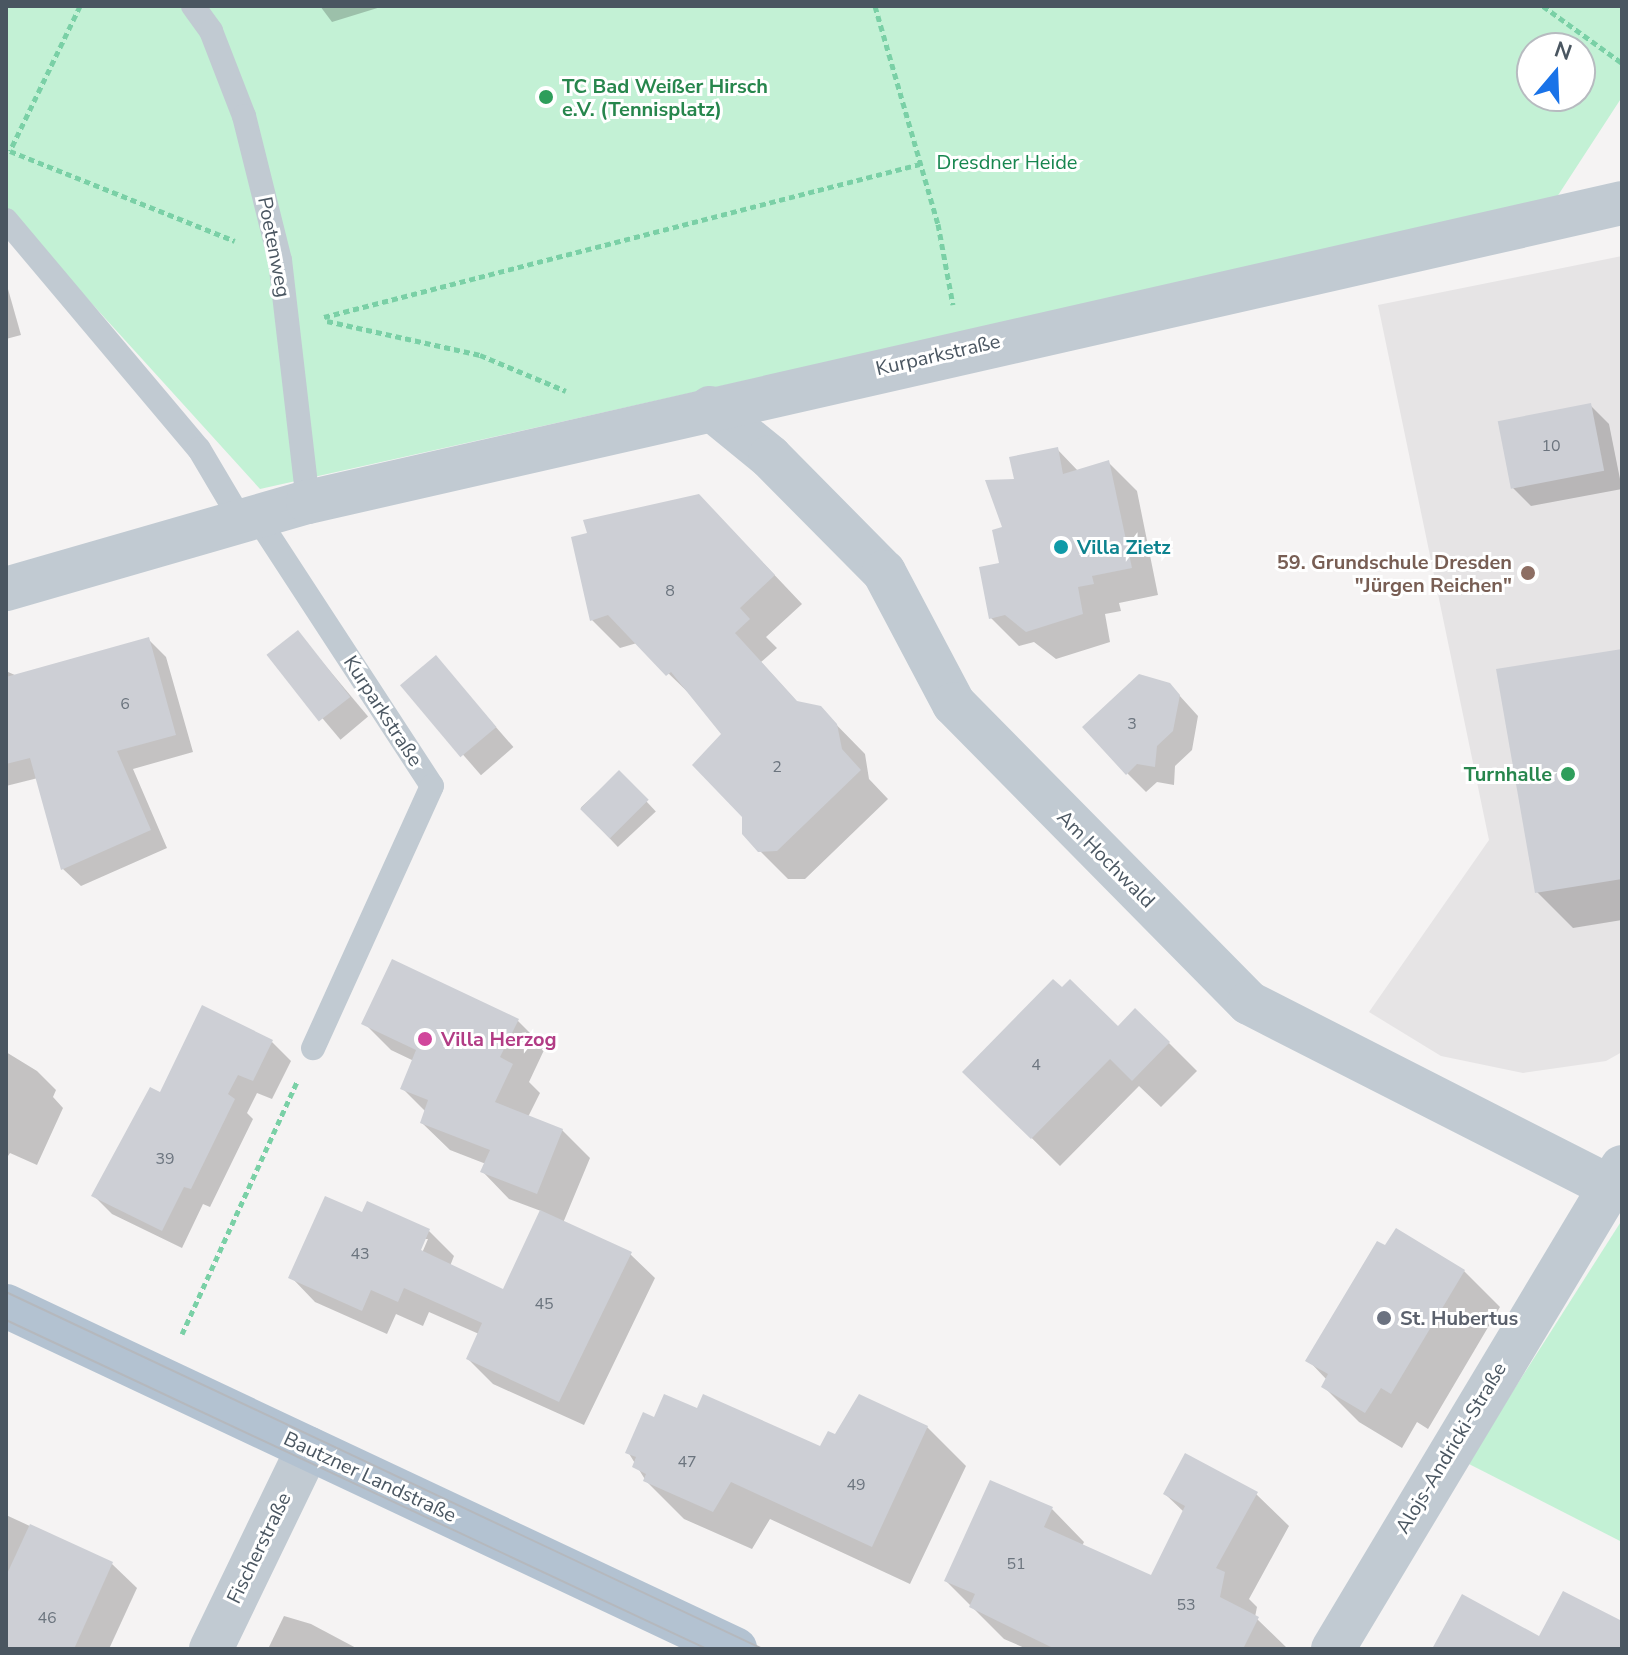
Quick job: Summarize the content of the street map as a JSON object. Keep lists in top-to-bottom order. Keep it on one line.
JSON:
{"streets":{"main road":["Bautzner Landstraße"],"street":["Kurparkstraße","Am Hochwald","Alojs-Andricki-Straße","Fischerstraße"],"lane":["Poetenweg"]},"crossings":[["Poetenweg","Kurparkstraße"],["Kurparkstraße","Am Hochwald"],["Am Hochwald","Alojs-Andricki-Straße"],["Bautzner Landstraße","Fischerstraße"]],"parks":["Dresdner Heide"],"places":["TC Bad Weißer Hirsch e.V. (Tennisplatz)","Villa Zietz","59. Grundschule Dresden \"Jürgen Reichen\"","Turnhalle","Villa Herzog","St. Hubertus"],"house_numbers":["10","8","6","3","2","4","39","43","45","47","49","51","53","46"],"north":"top"}
